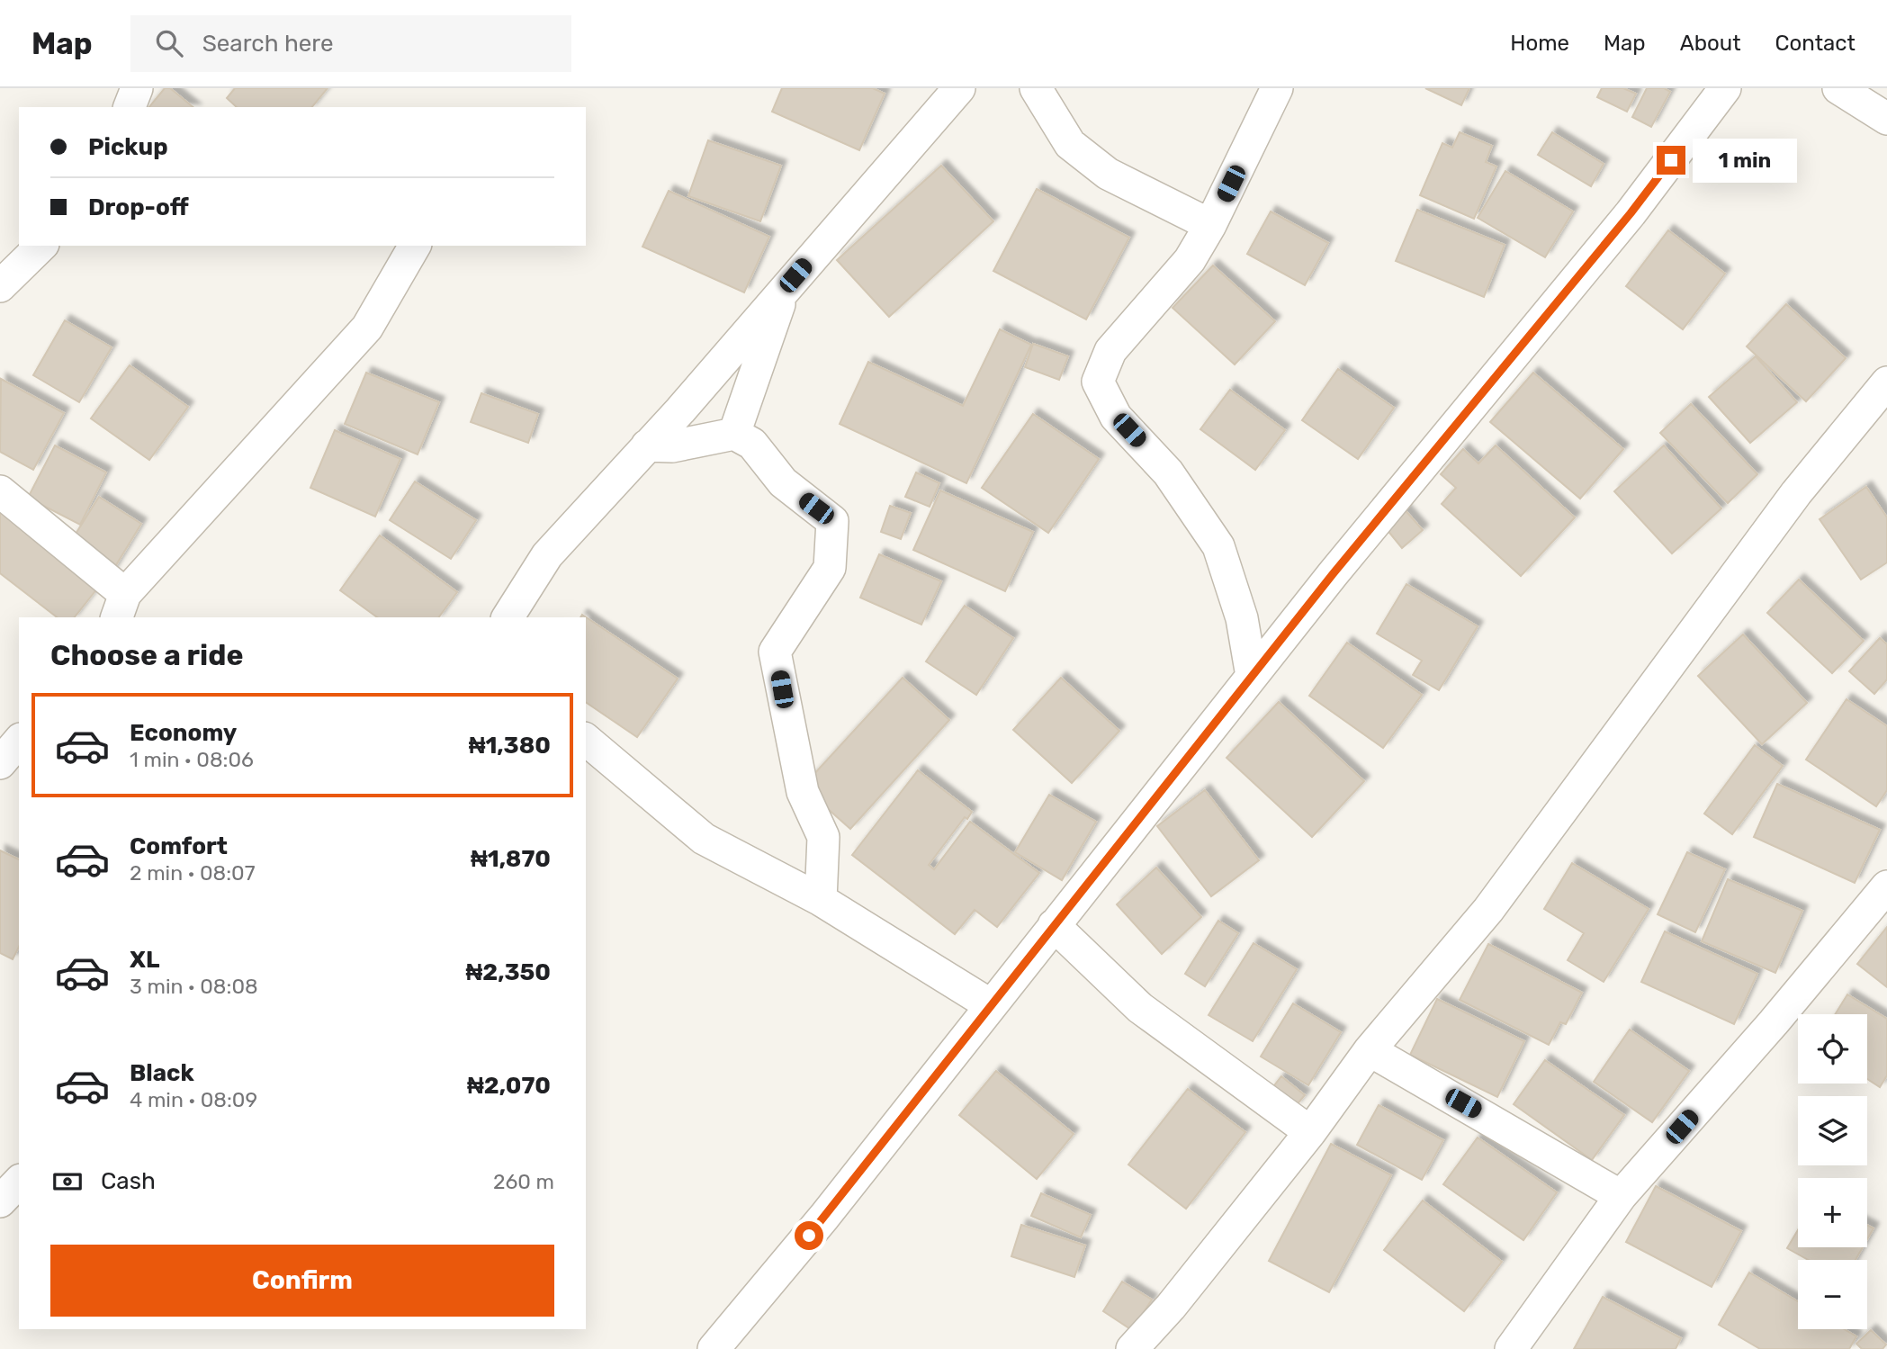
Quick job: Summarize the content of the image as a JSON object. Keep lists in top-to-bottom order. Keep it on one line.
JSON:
{"page":{"header":"Map","search":"Search here","nav":["Home","Map","About","Contact"],"banner":["Pickup","Drop-off"],"bubble":"1 min","heading":"Choose a ride","list":[{"name":"Economy","note":"1 min · 08:06","value":"₦1,380"},{"name":"Comfort","note":"2 min · 08:07","value":"₦1,870"},{"name":"XL","note":"3 min · 08:08","value":"₦2,350"},{"name":"Black","note":"4 min · 08:09","value":"₦2,070"}],"map_buttons":["+","−"],"pay":["Cash","260 m"],"buttons":"Confirm"}}
